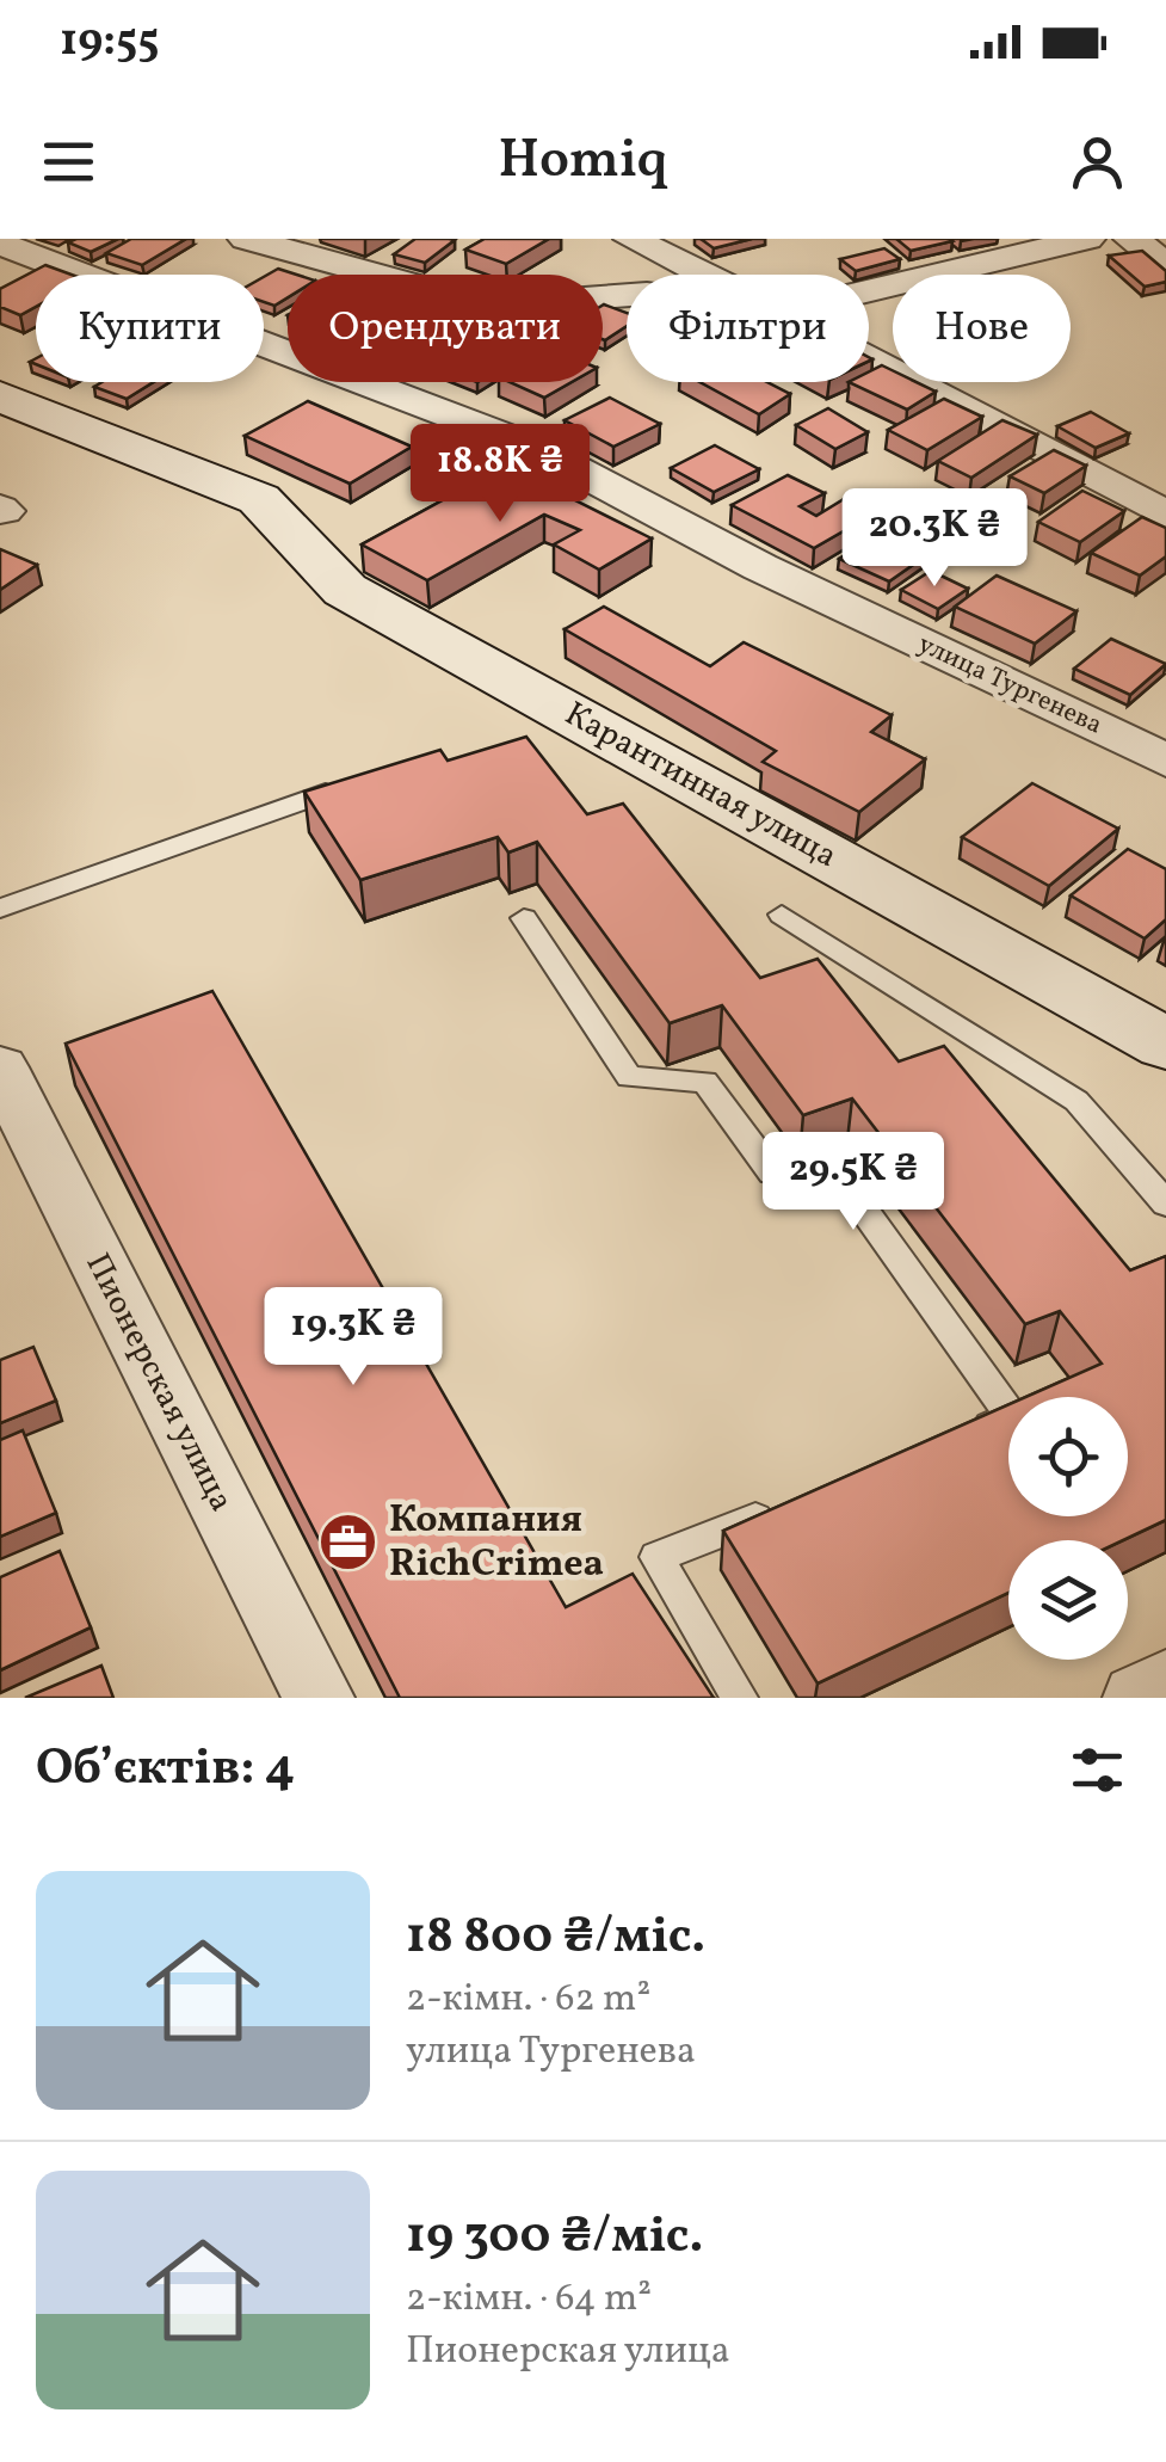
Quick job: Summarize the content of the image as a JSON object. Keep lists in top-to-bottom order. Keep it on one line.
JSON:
{"streets":{"main road":["Карантинная улица"],"street":["улица Тургенева","Пионерская улица"]},"places":{"office":["Компания RichCrimea"]},"page":{"status":"19:55","header":"Homiq","chip":["Купити","Орендувати","Фільтри","Нове"],"price":["18.8K ₴","20.3K ₴","29.5K ₴","19.3K ₴"],"heading":"Об’єктів: 4","list":[{"name":"18 800 ₴/міс.","note":"2-кімн. · 62 m² · улица Тургенева"},{"name":"19 300 ₴/міс.","note":"2-кімн. · 64 m² · Пионерская улица"}]}}
